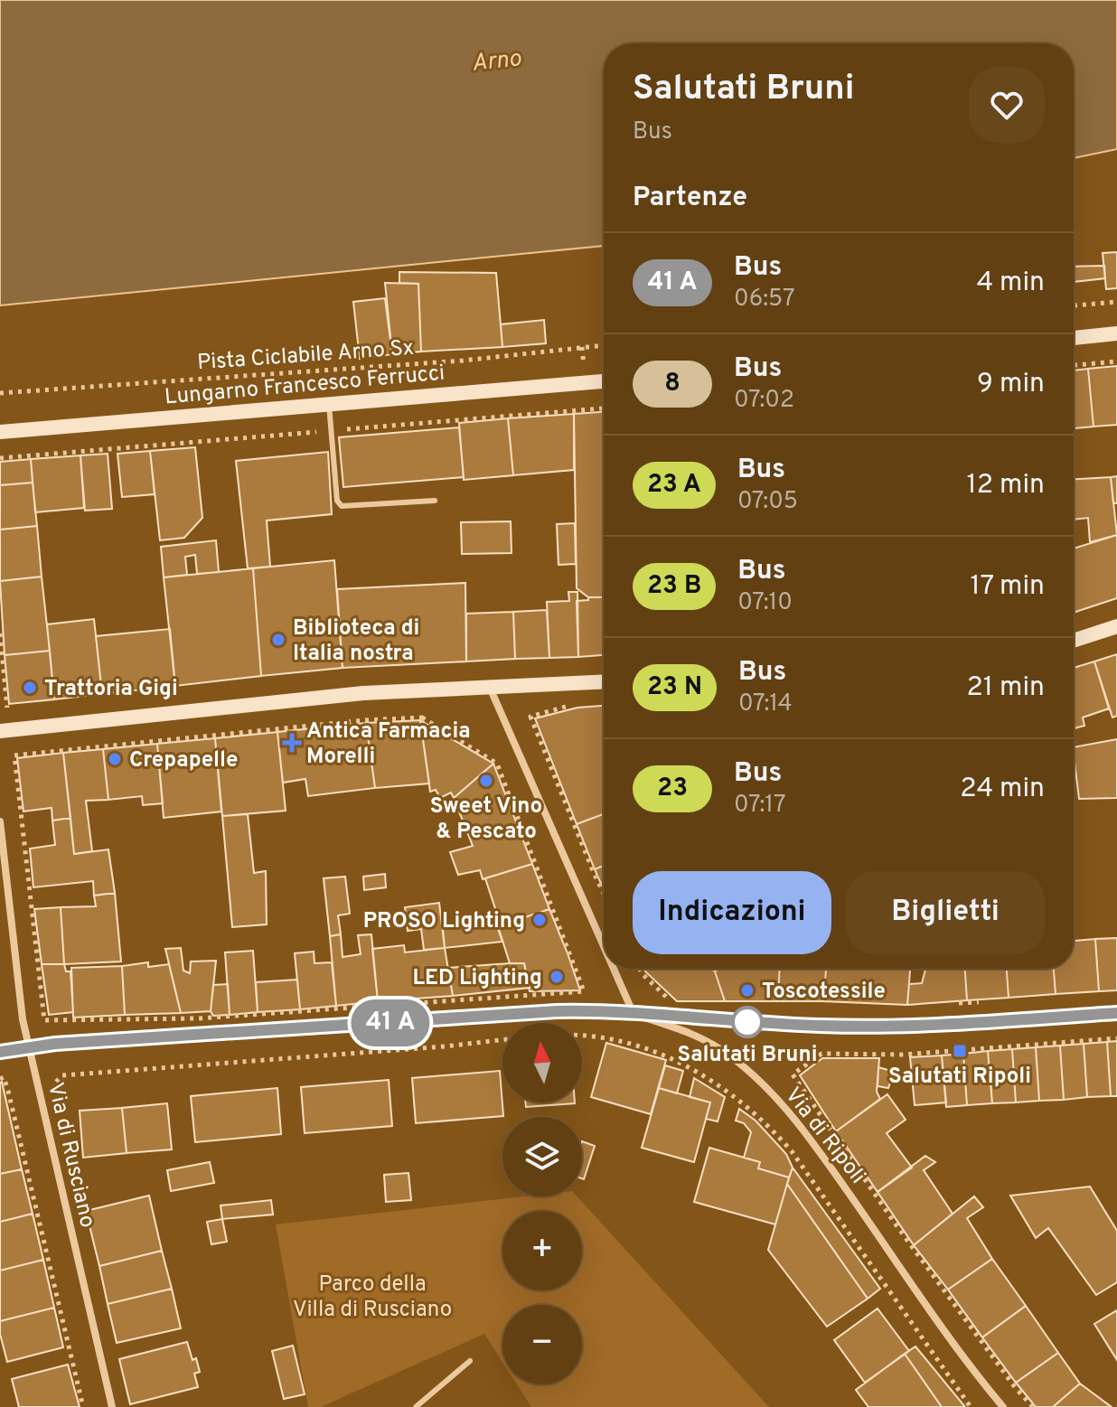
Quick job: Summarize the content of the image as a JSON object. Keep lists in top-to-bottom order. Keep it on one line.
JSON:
{"streets":{"street":["Lungarno Francesco Ferrucci","Via di Ripoli","Via di Rusciano"],"path":["Pista Ciclabile Arno Sx"]},"water":["Arno"],"parks":["Parco della Villa di Rusciano"],"places":{"other":["Biblioteca di Italia nostra","Trattoria Gigi","Crepapelle","Sweet Vino & Pescato","PROSO Lighting","LED Lighting","Toscotessile","Salutati Bruni"],"health":["Antica Farmacia Morelli"],"transit":["Salutati Ripoli"]},"north":"top","page":{"on_map":"41 A","heading":[["Salutati Bruni","Bus"],"Partenze"],"list":[{"mark":"41 A","name":"Bus","note":"06:57","value":"4 min"},{"mark":"8","name":"Bus","note":"07:02","value":"9 min"},{"mark":"23 A","name":"Bus","note":"07:05","value":"12 min"},{"mark":"23 B","name":"Bus","note":"07:10","value":"17 min"},{"mark":"23 N","name":"Bus","note":"07:14","value":"21 min"},{"mark":"23","name":"Bus","note":"07:17","value":"24 min"}],"buttons":["Indicazioni","Biglietti"],"map_buttons":["+","−"]}}
